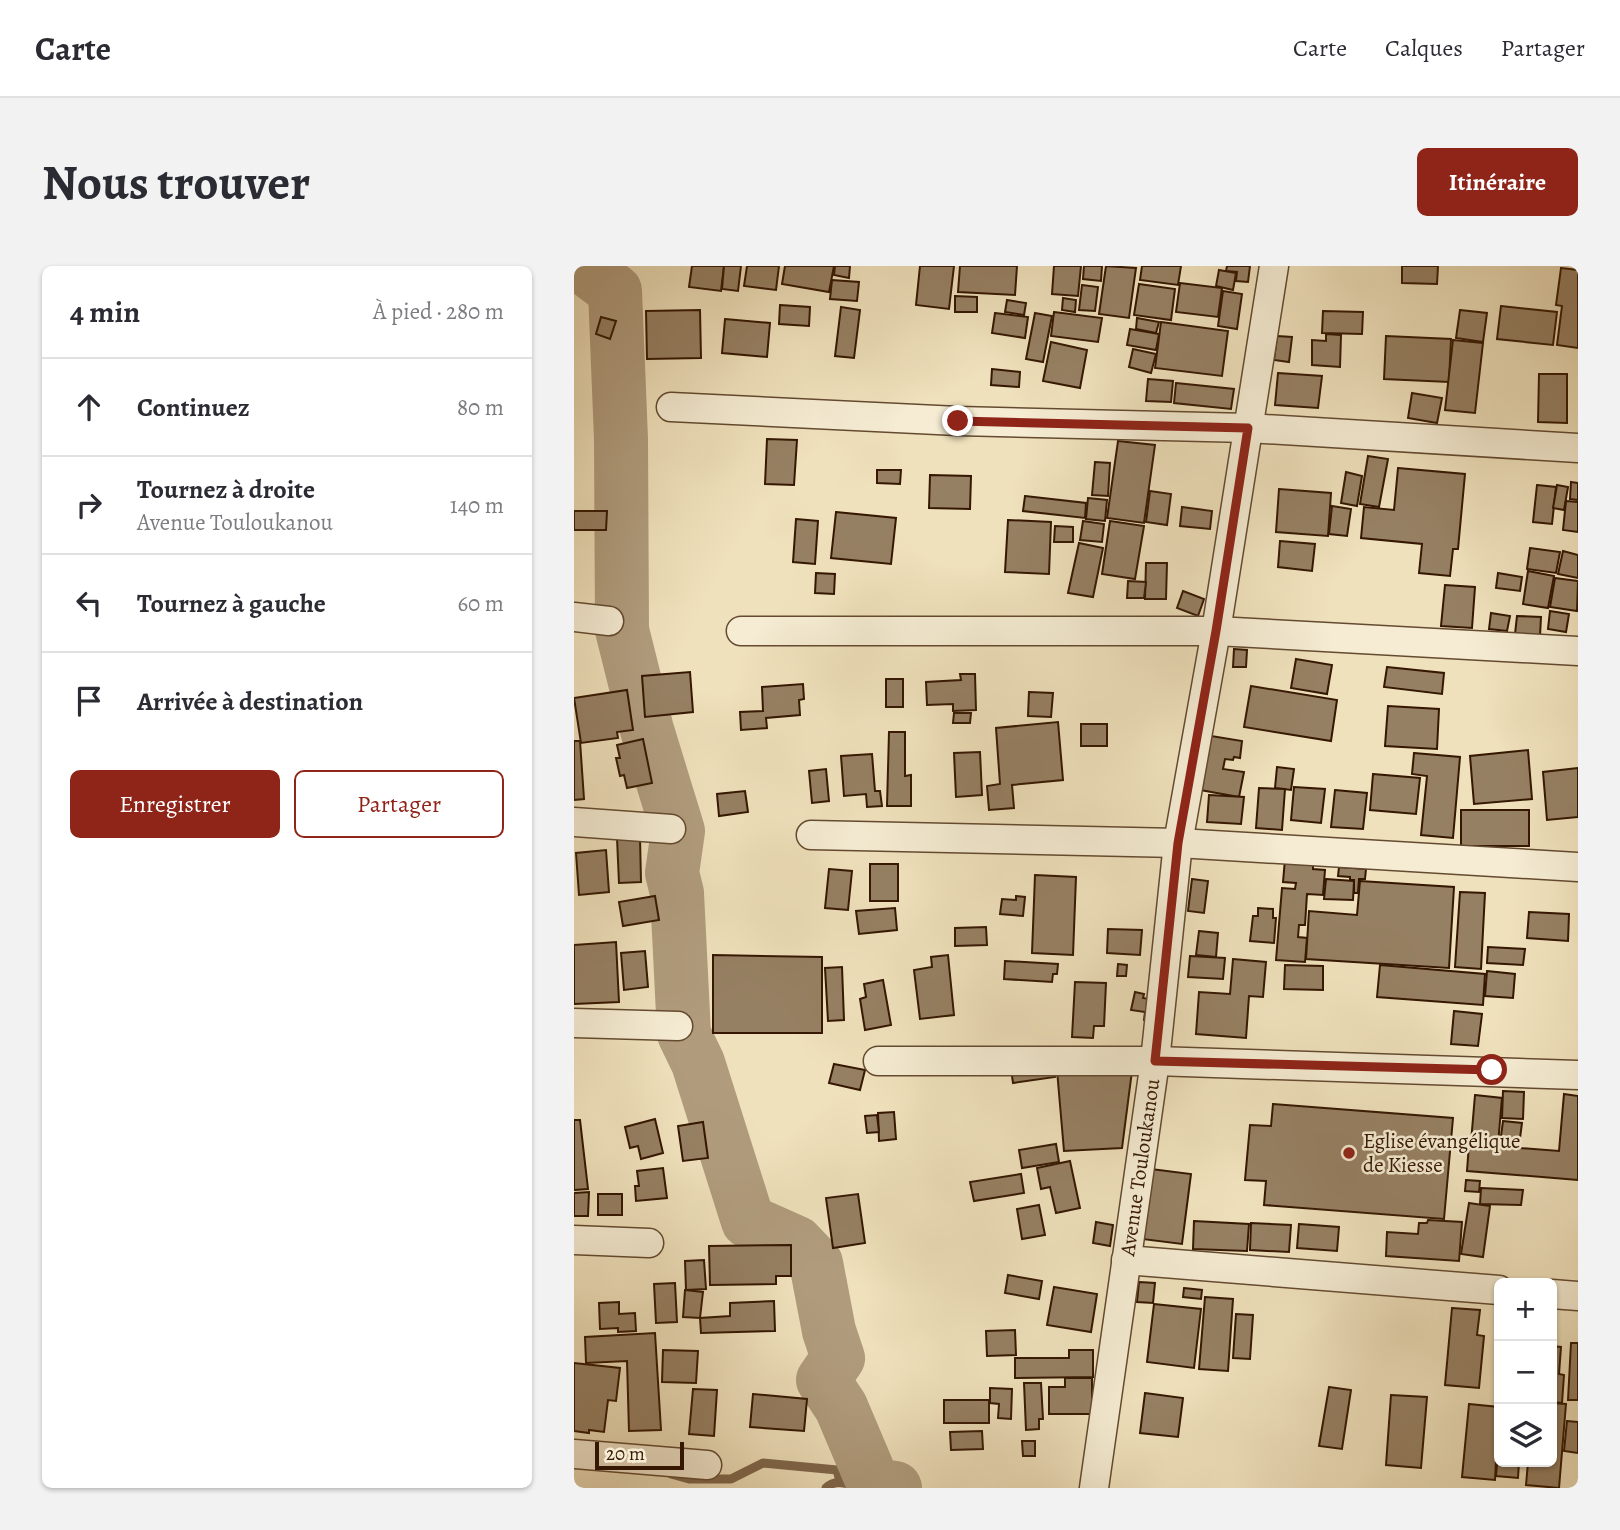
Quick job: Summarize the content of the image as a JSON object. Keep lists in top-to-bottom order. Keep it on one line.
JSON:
{"streets":{"street":["Avenue Touloukanou"]},"places":["Eglise évangélique de Kiesse"],"scale_bar":"20 m","page":{"header":"Carte","nav":["Carte","Calques","Partager"],"buttons":["Itinéraire",["Enregistrer","Partager"]],"title":"Nous trouver","heading":["4 min","À pied · 280 m"],"list":[["Continuez","80 m"],["Tournez à droite","Avenue Touloukanou","140 m"],["Tournez à gauche","60 m"],"Arrivée à destination"],"map_buttons":["+","−"],"scale":"20 m"}}
